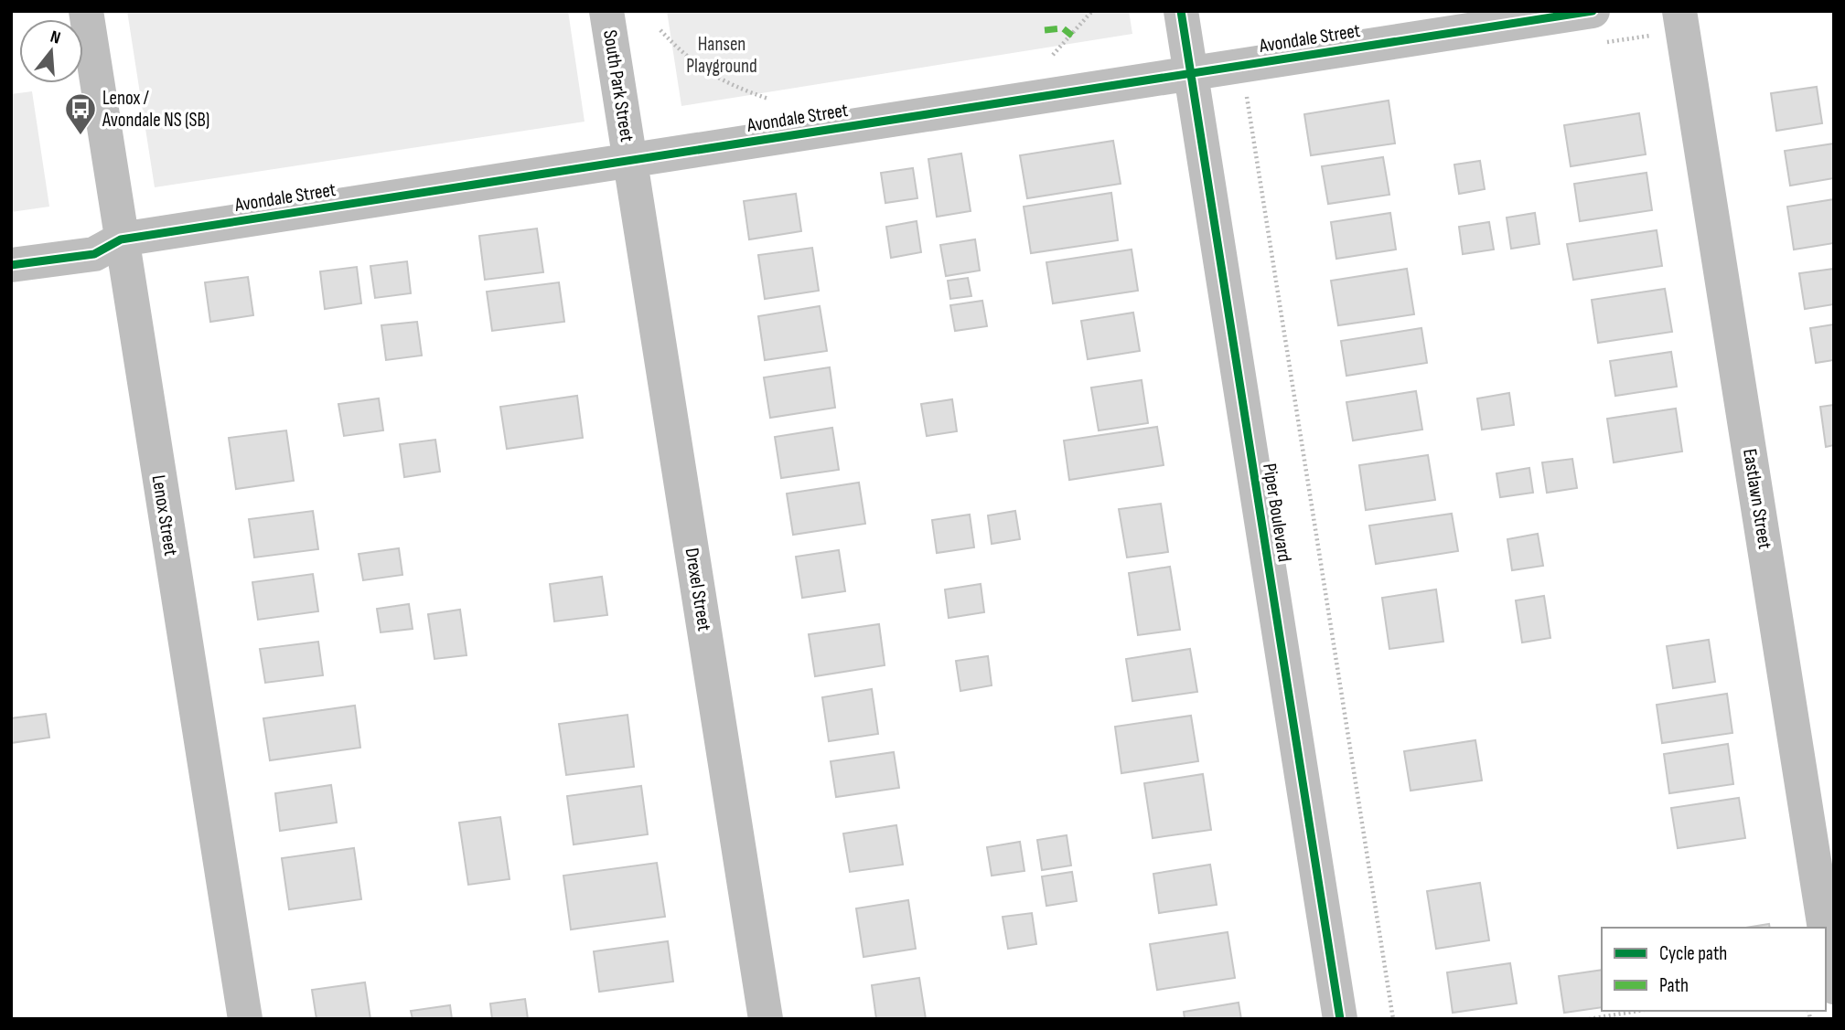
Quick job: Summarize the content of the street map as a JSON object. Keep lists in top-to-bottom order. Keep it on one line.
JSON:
{"streets":{"street":["Avondale Street","South Park Street","Eastlawn Street","Piper Boulevard","Lenox Street","Drexel Street"]},"crossings":[["Avondale Street","South Park Street"],["Avondale Street","Piper Boulevard"],["Avondale Street","Lenox Street"],["Avondale Street","Drexel Street"],["South Park Street","Drexel Street"]],"parks":["Hansen Playground"],"places":{"bus stop":["Lenox / Avondale NS (SB)"]},"legend":["Cycle path","Path"],"north":"top"}
